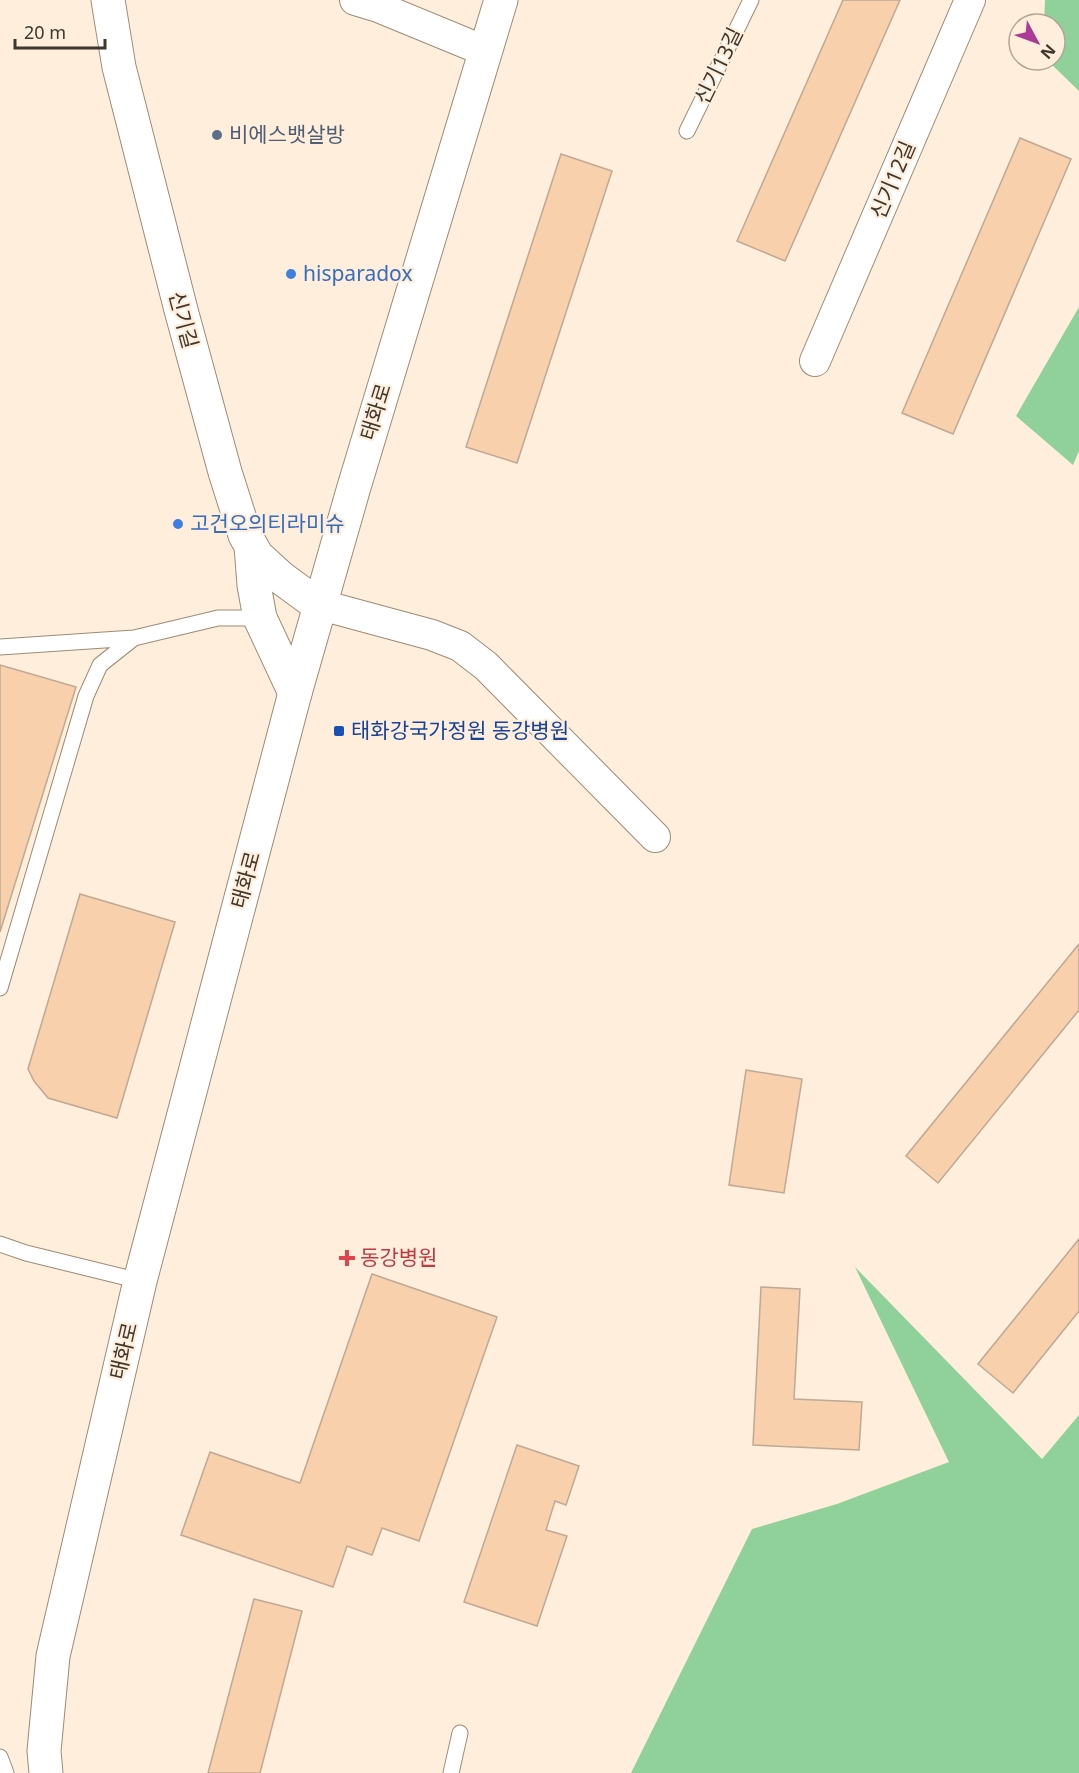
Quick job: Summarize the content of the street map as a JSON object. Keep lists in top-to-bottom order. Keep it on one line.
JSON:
{"streets":{"main road":["신기길","태화로"],"street":["신기12길"],"lane":["신기13길"]},"crossings":[["신기길","태화로"]],"places":{"other":["비에스뱃살방","hisparadox","고건오의티라미슈"],"transit":["태화강국가정원 동강병원"],"health":["동강병원"]},"scale_bar":"20 m","north":"bottom right"}
